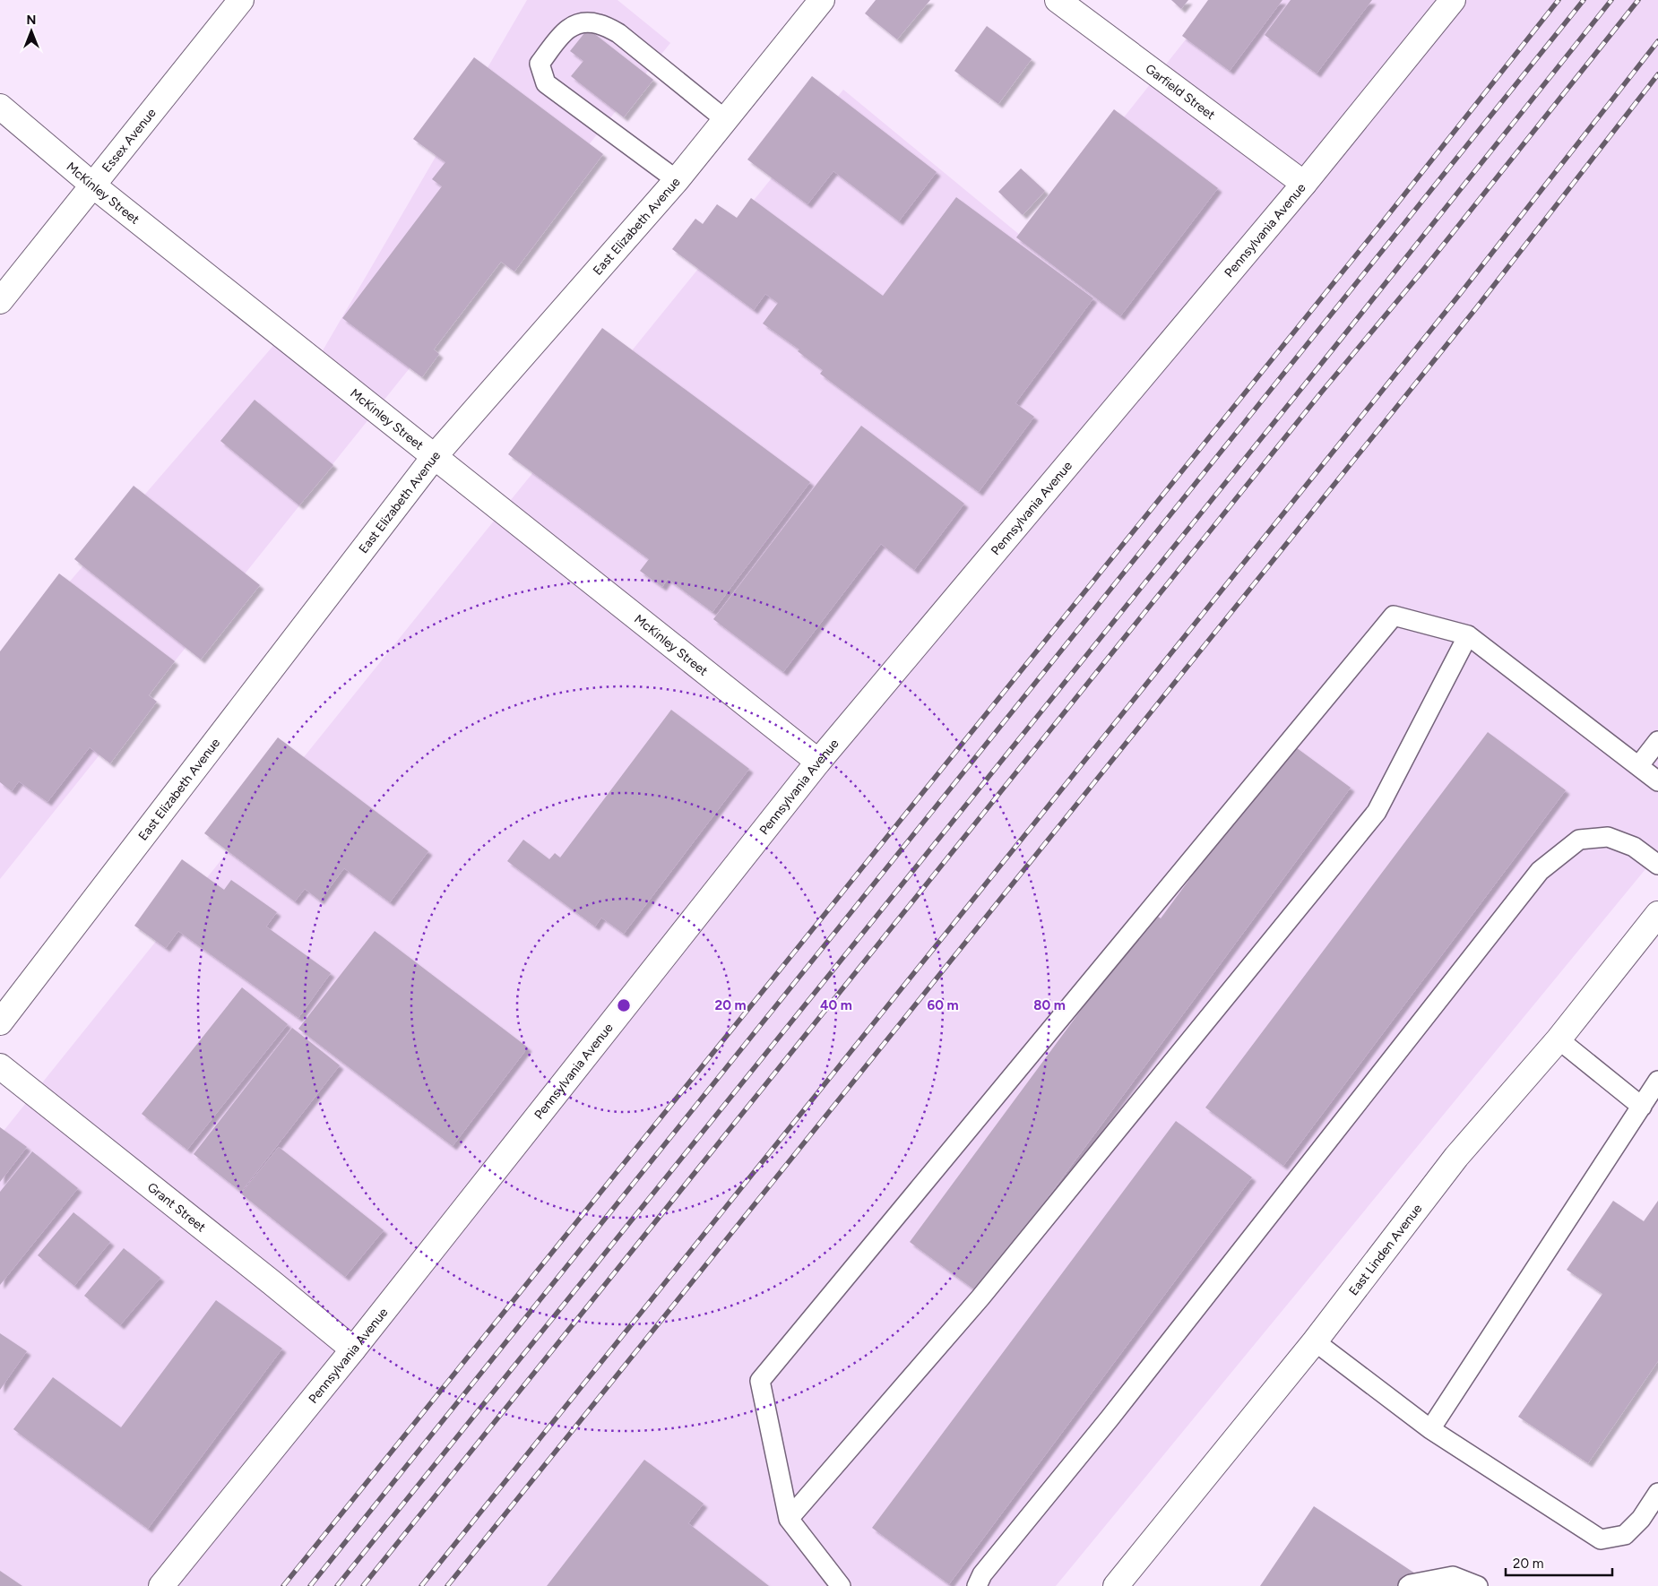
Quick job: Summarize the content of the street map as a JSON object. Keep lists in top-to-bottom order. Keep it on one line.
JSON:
{"streets":{"street":["Garfield Street","Essex Avenue","McKinley Street","East Elizabeth Avenue","Pennsylvania Avenue","Grant Street","East Linden Avenue"]},"crossings":[["Garfield Street","Pennsylvania Avenue"],["Essex Avenue","McKinley Street"],["McKinley Street","East Elizabeth Avenue"],["McKinley Street","Pennsylvania Avenue"],["Pennsylvania Avenue","Grant Street"]],"scale_bar":"20 m","north":"top","rings":["20 m","40 m","60 m","80 m"]}
